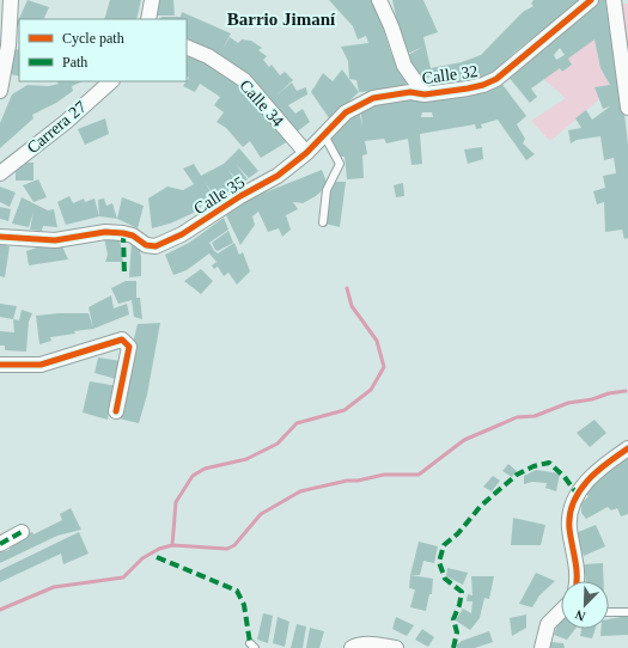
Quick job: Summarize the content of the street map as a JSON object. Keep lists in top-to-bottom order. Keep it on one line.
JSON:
{"streets":{"street":["Calle 32","Calle 34","Carrera 27","Calle 35"]},"crossings":[["Calle 32","Calle 34"],["Calle 32","Calle 35"],["Calle 34","Calle 35"]],"districts":["Barrio Jimaní"],"legend":["Cycle path","Path"],"north":"bottom left"}
